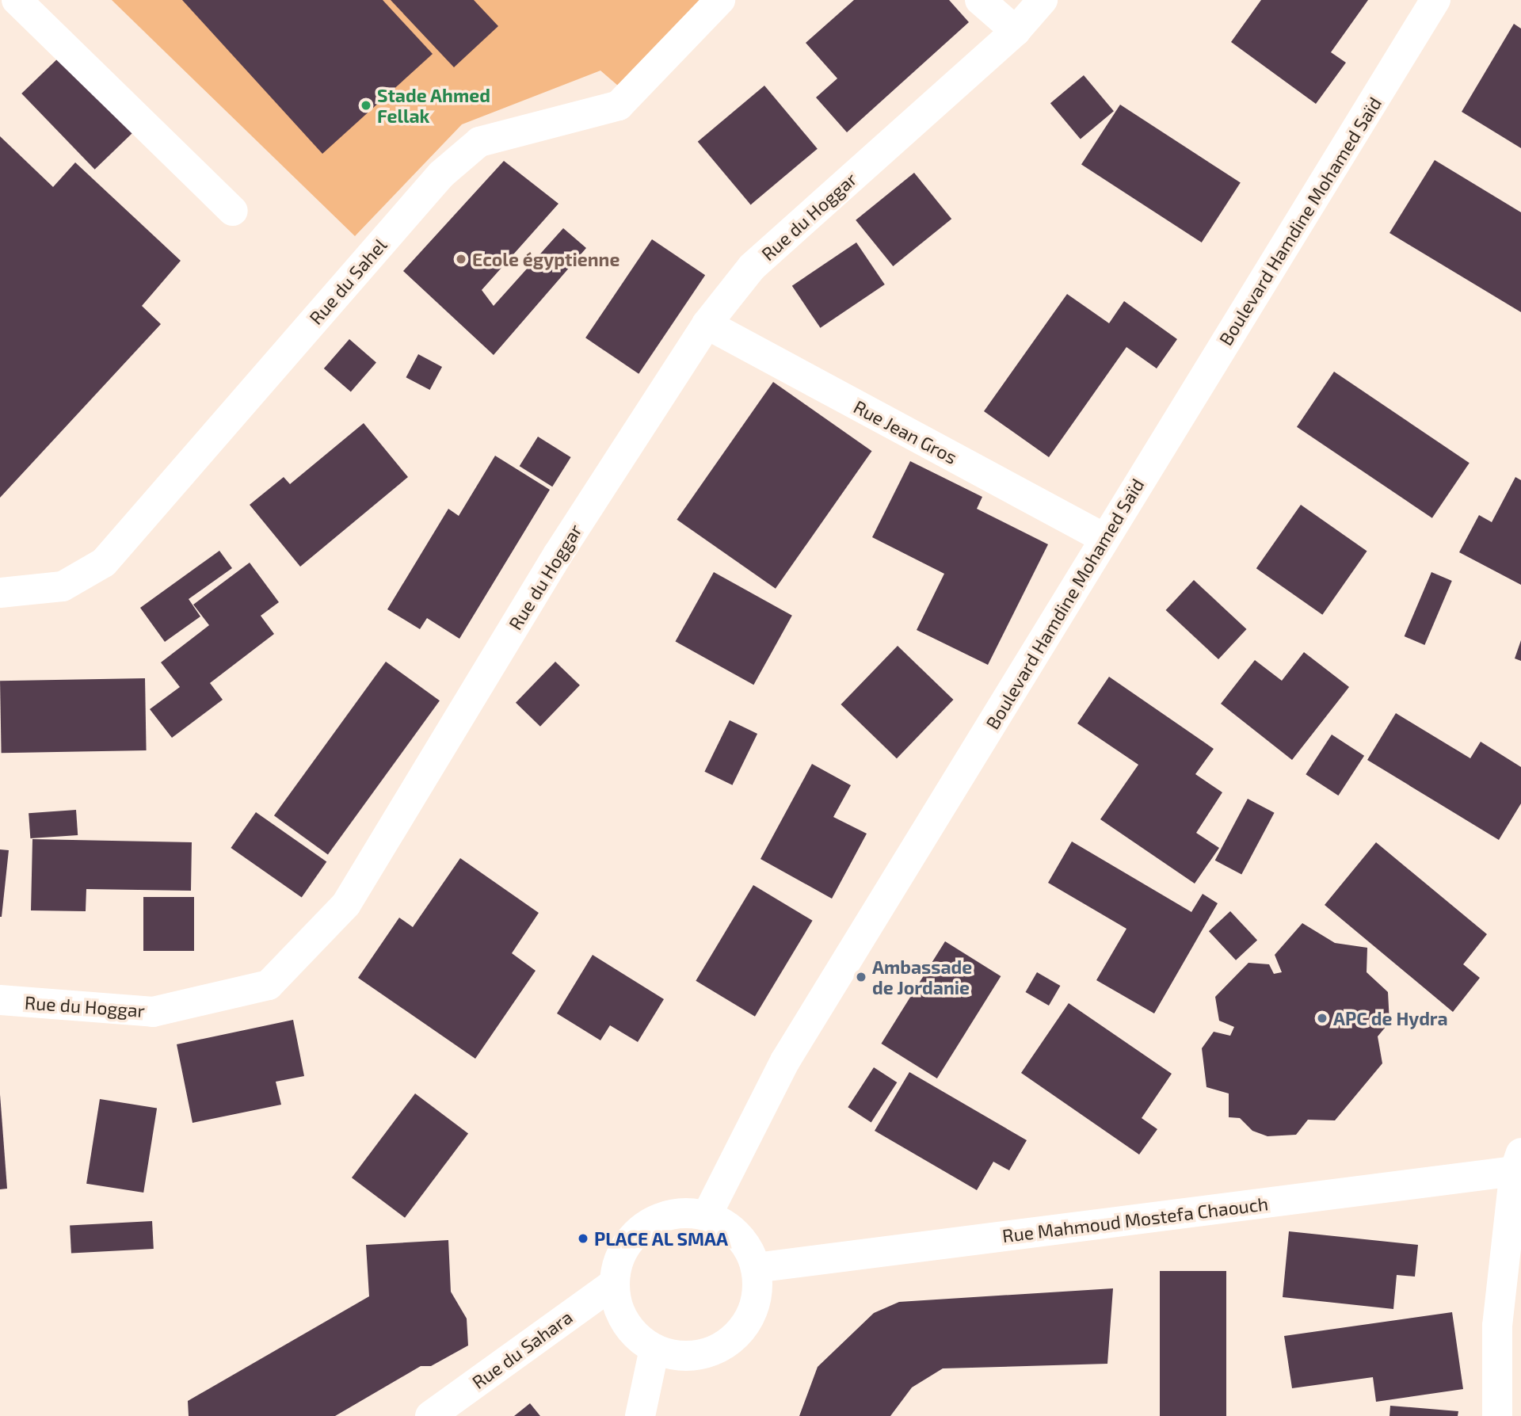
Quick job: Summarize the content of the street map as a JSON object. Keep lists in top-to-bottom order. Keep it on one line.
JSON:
{"streets":{"street":["Rue du Hoggar","Boulevard Hamdine Mohamed Saïd","Rue du Sahel","Rue Jean Gros","Rue Mahmoud Mostefa Chaouch","Rue du Sahara"]},"crossings":[["Rue du Hoggar","Rue Jean Gros"],["Boulevard Hamdine Mohamed Saïd","Rue Jean Gros"],["Boulevard Hamdine Mohamed Saïd","Rue Mahmoud Mostefa Chaouch"],["Boulevard Hamdine Mohamed Saïd","Rue du Sahara"],["Rue Mahmoud Mostefa Chaouch","Rue du Sahara"]],"places":["Stade Ahmed Fellak","Ecole égyptienne","Ambassade de Jordanie","APC de Hydra","PLACE AL SMAA"]}
